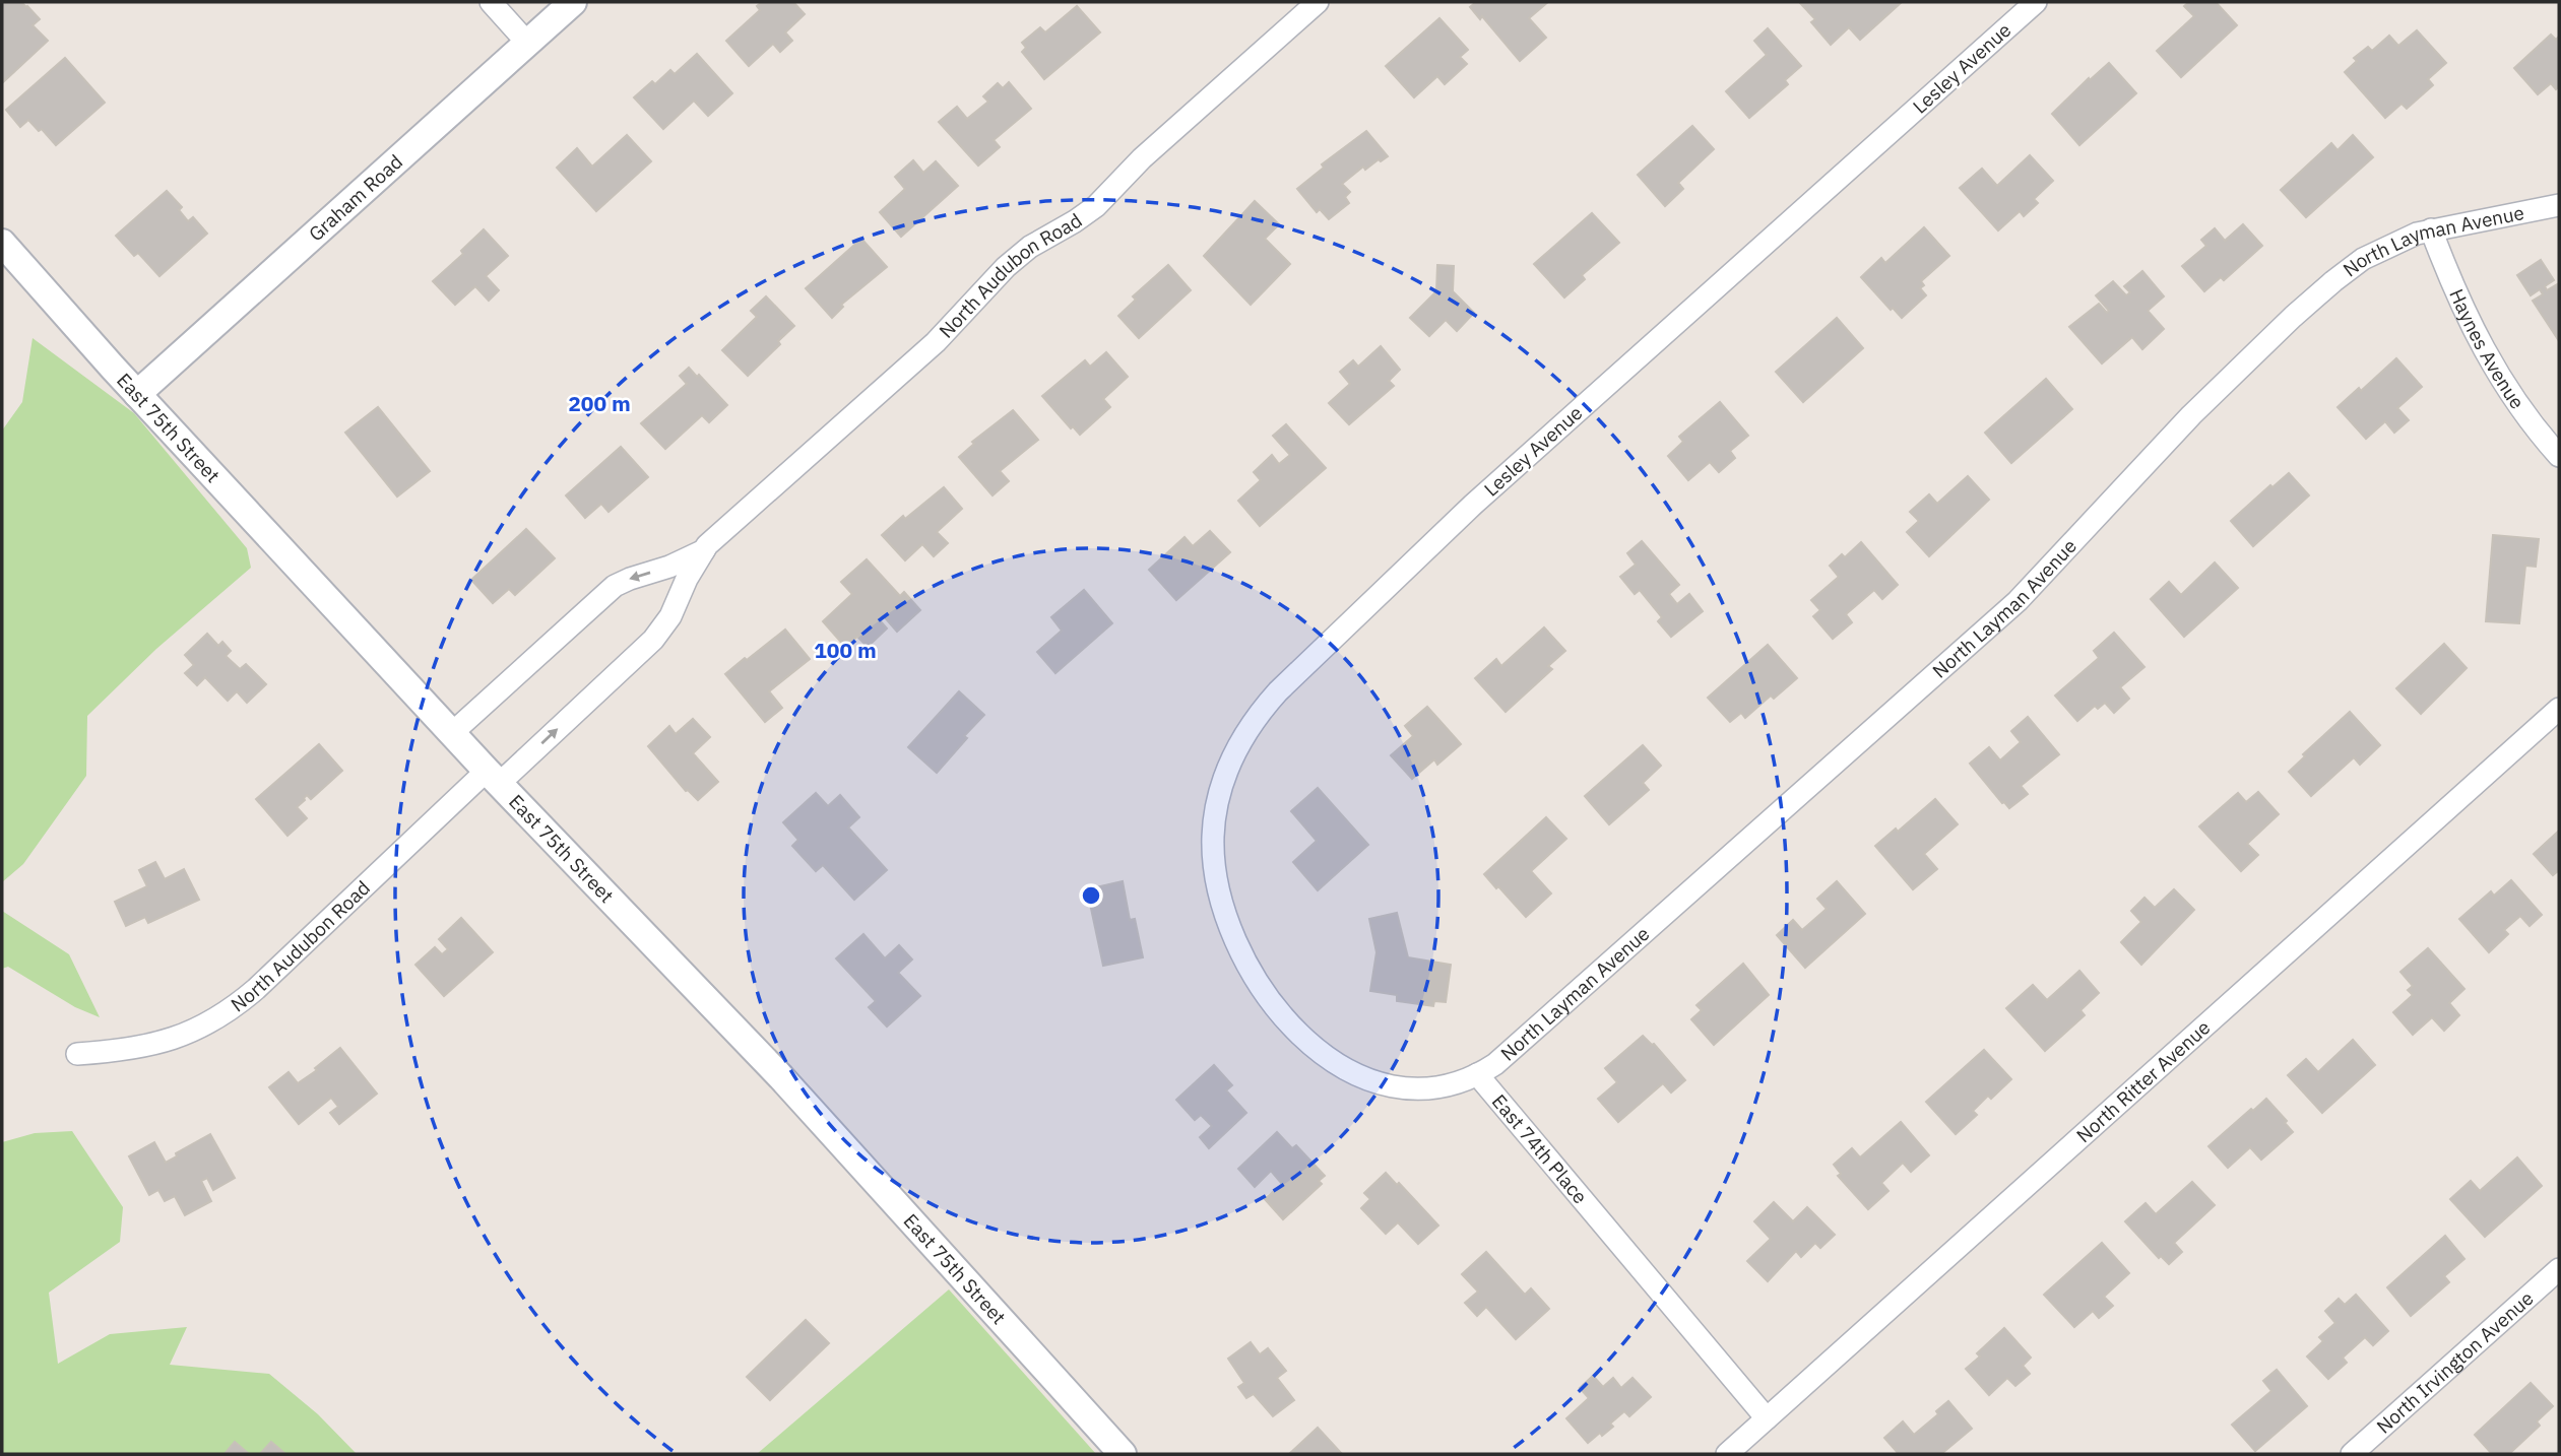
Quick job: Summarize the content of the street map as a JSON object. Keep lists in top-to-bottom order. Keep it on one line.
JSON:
{"streets":{"street":["Lesley Avenue","Graham Road","North Layman Avenue","North Audubon Road","Haynes Avenue","East 75th Street","North Ritter Avenue","East 74th Place","North Irvington Avenue"]},"crossings":[["Lesley Avenue","East 74th Place"],["Graham Road","East 75th Street"],["North Layman Avenue","Haynes Avenue"],["North Layman Avenue","East 74th Place"],["North Audubon Road","East 75th Street"],["North Ritter Avenue","East 74th Place"]],"rings":["200 m","100 m"]}
